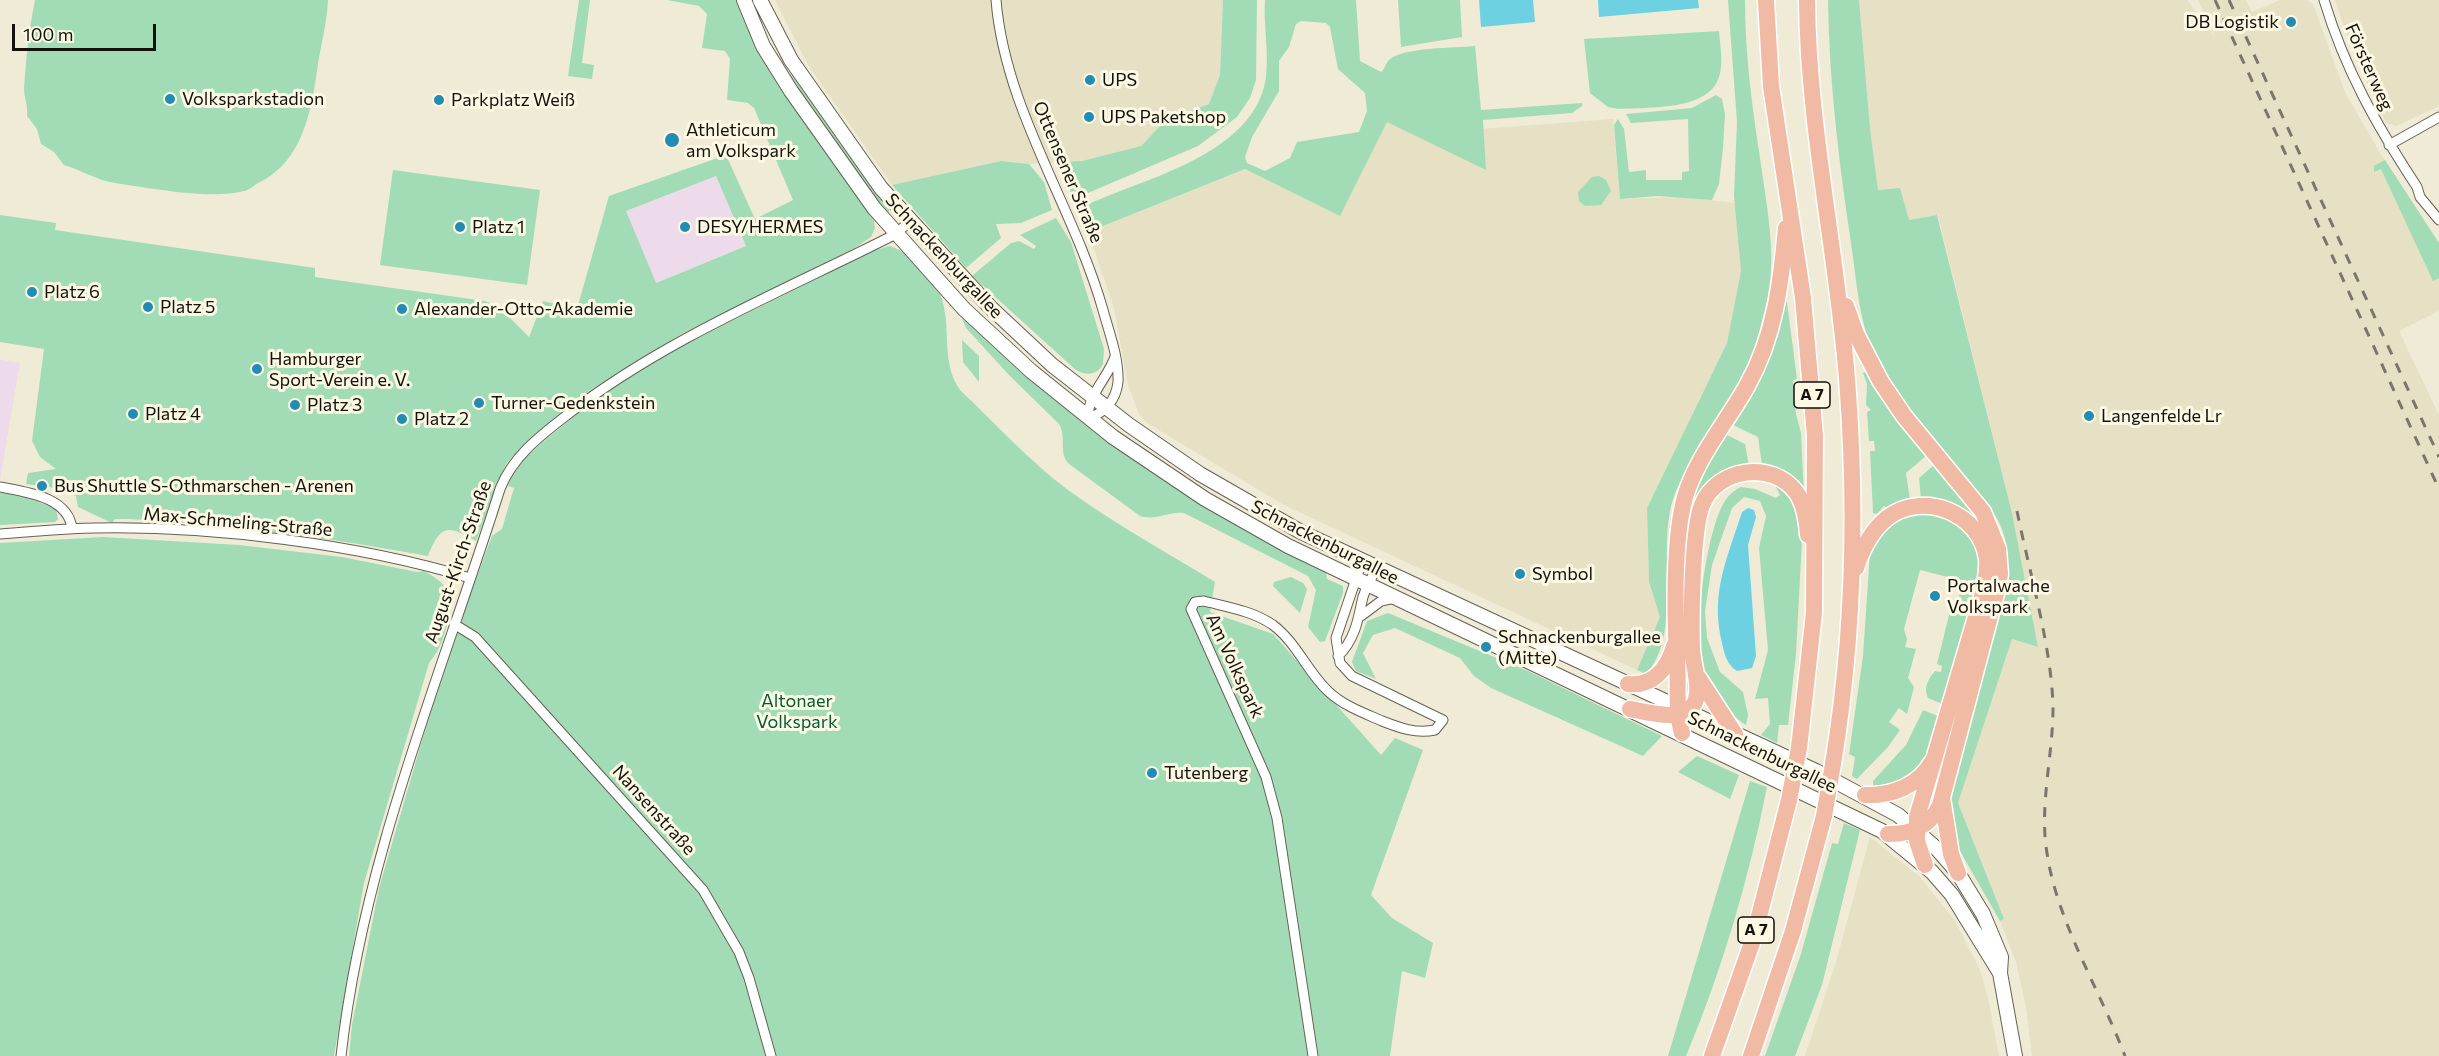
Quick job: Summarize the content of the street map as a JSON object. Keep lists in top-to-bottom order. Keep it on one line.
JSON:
{"streets":{"highway":["A 7"],"main road":["Schnackenburgallee"],"street":["Försterweg","Ottensener Straße","Max-Schmeling-Straße","August-Kirch-Straße","Am Volkspark","Nansenstraße"]},"crossings":[["Ottensener Straße","Schnackenburgallee"],["Schnackenburgallee","August-Kirch-Straße"],["Max-Schmeling-Straße","August-Kirch-Straße"],["August-Kirch-Straße","Nansenstraße"]],"parks":["Altonaer Volkspark"],"places":["DB Logistik","UPS","Volksparkstadion","Parkplatz Weiß","UPS Paketshop","Athleticum am Volkspark","Platz 1","DESY/HERMES","Platz 6","Platz 5","Alexander-Otto-Akademie","Hamburger Sport-Verein e. V.","Turner-Gedenkstein","Platz 3","Platz 4","Langenfelde Lr","Platz 2","Bus Shuttle S-Othmarschen - Arenen","Symbol","Portalwache Volkspark","Schnackenburgallee (Mitte)","Tutenberg"],"scale_bar":"100 m"}
